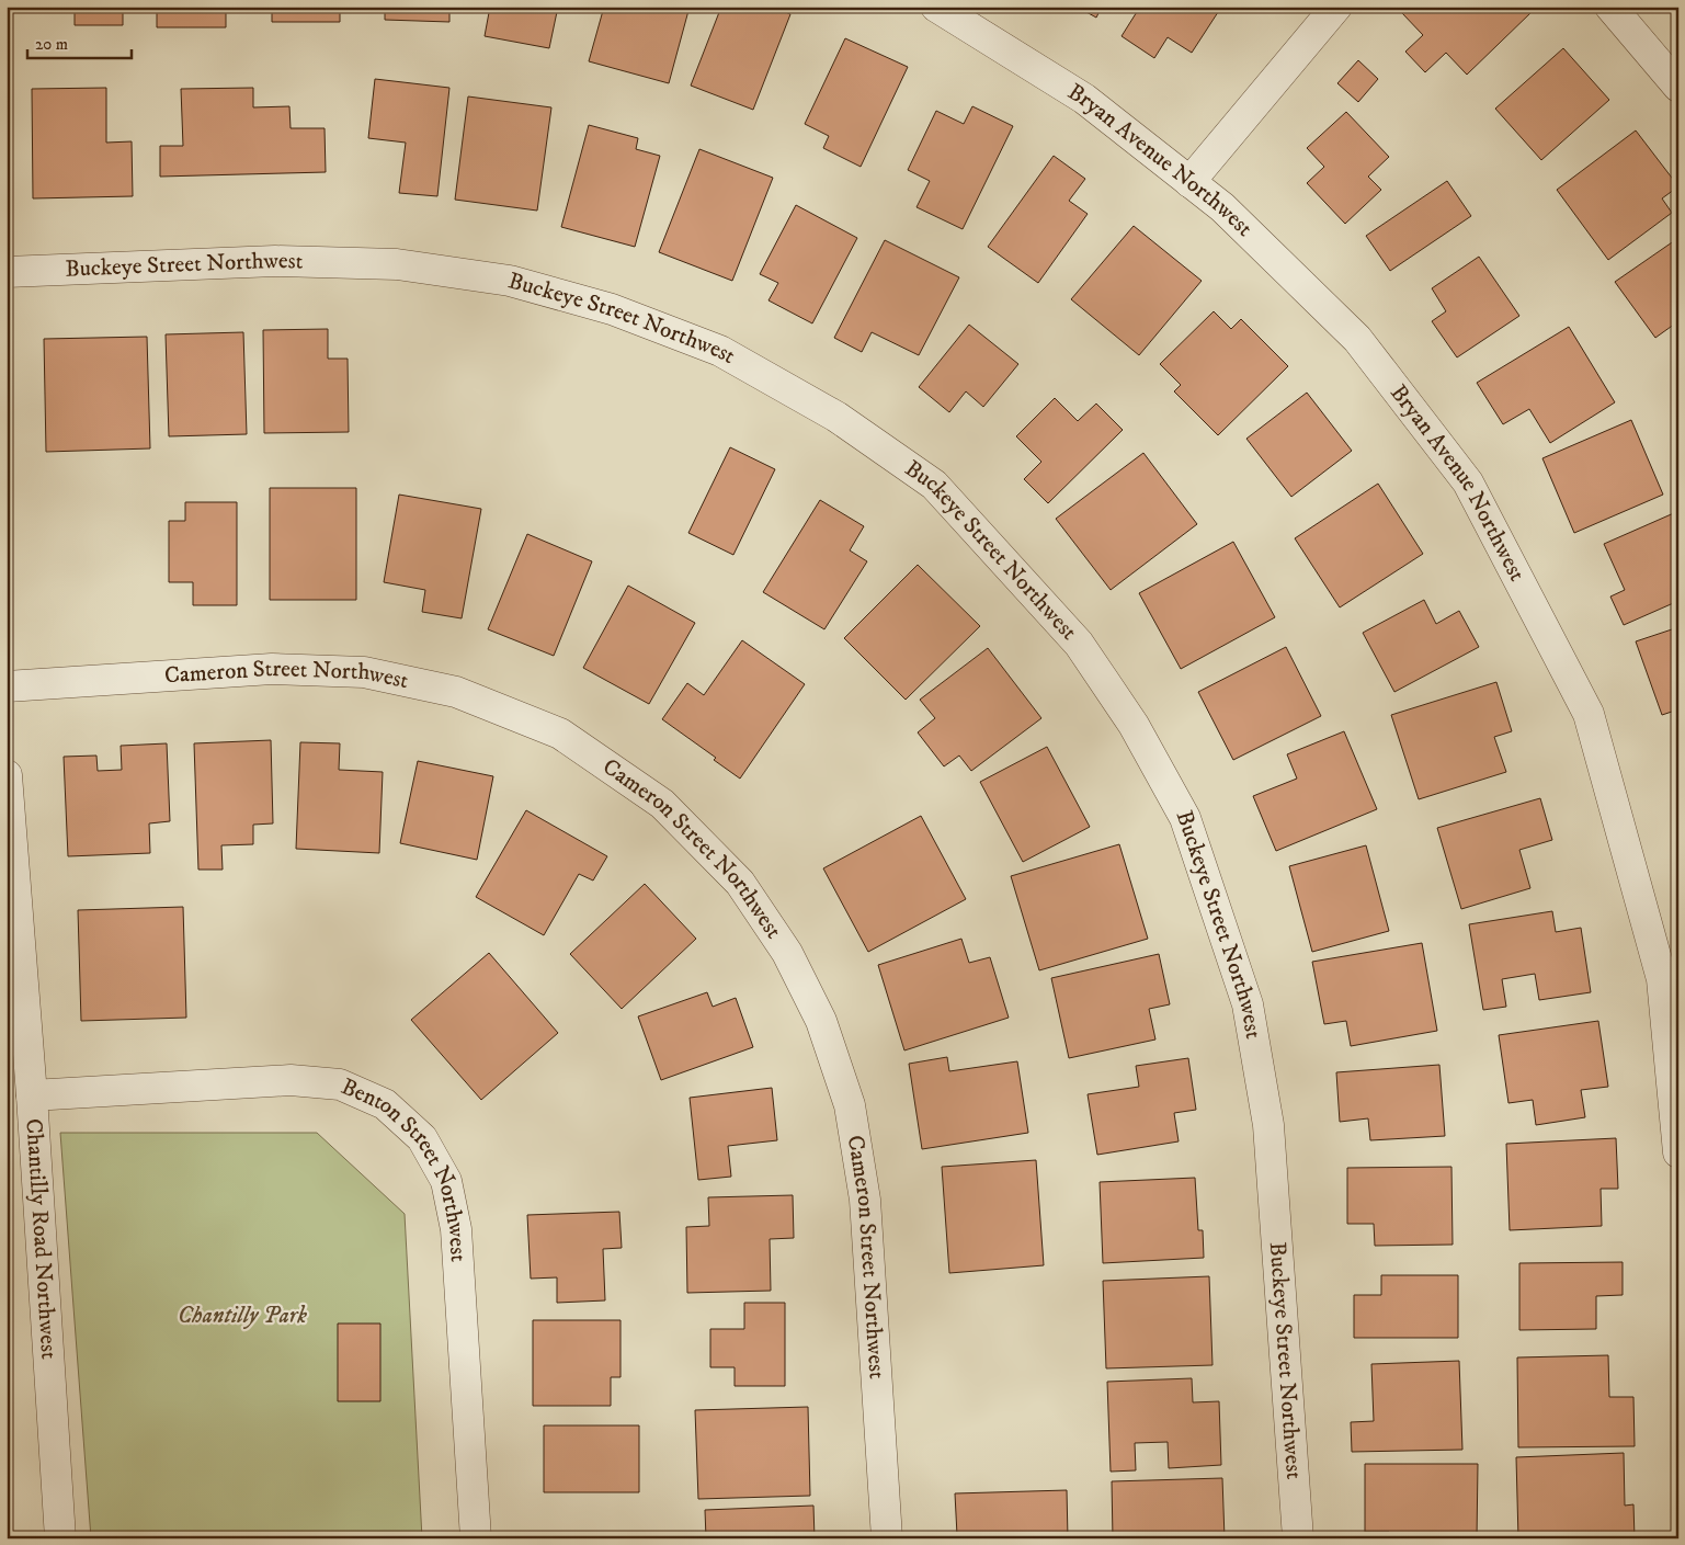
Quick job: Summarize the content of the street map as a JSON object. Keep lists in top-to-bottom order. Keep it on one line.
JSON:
{"streets":{"street":["Bryan Avenue Northwest","Buckeye Street Northwest","Cameron Street Northwest","Benton Street Northwest","Chantilly Road Northwest"]},"crossings":[["Benton Street Northwest","Chantilly Road Northwest"]],"parks":["Chantilly Park"],"scale_bar":"20 m"}
